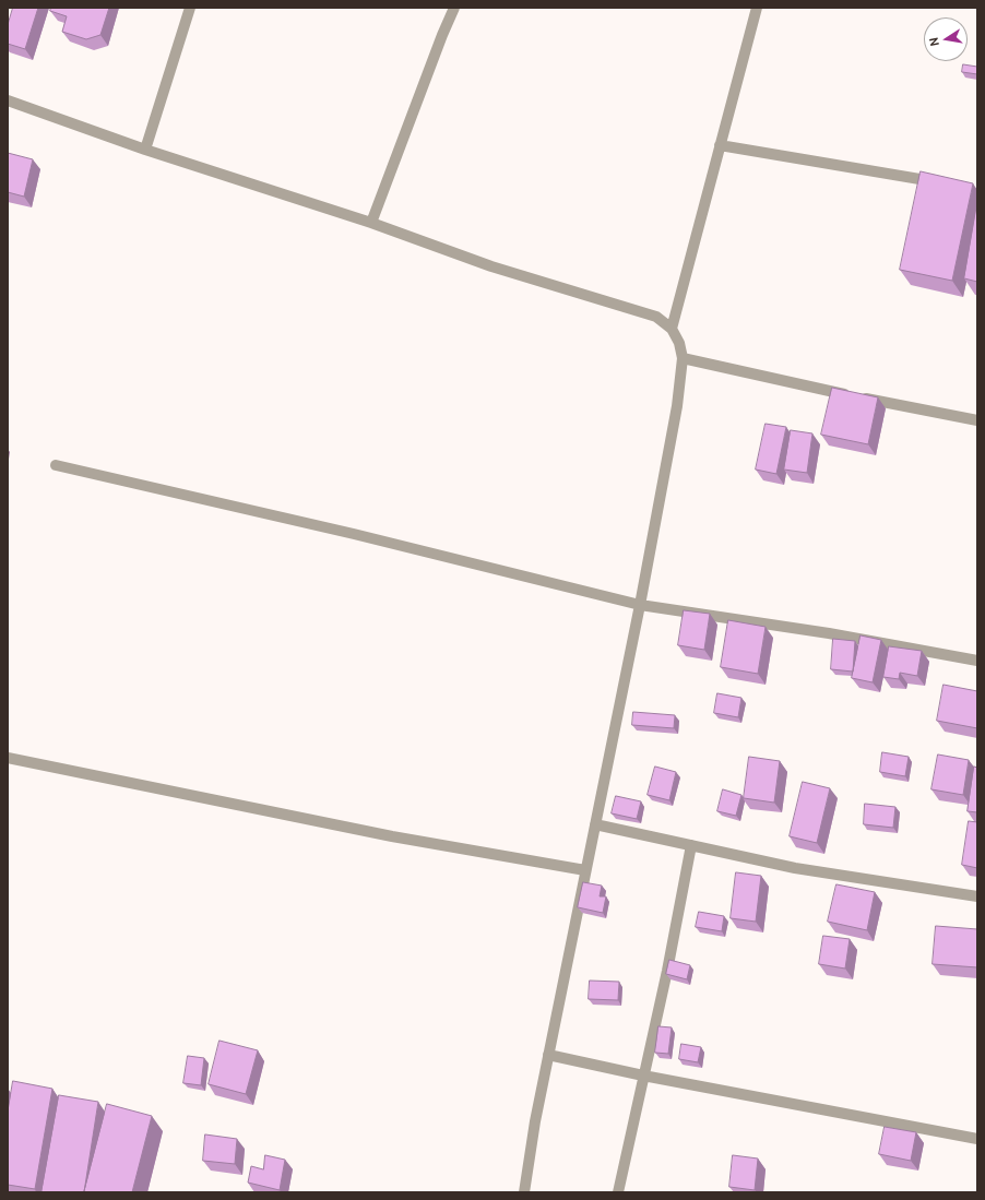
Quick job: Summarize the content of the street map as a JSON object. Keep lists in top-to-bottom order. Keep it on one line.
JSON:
{"north":"left"}
